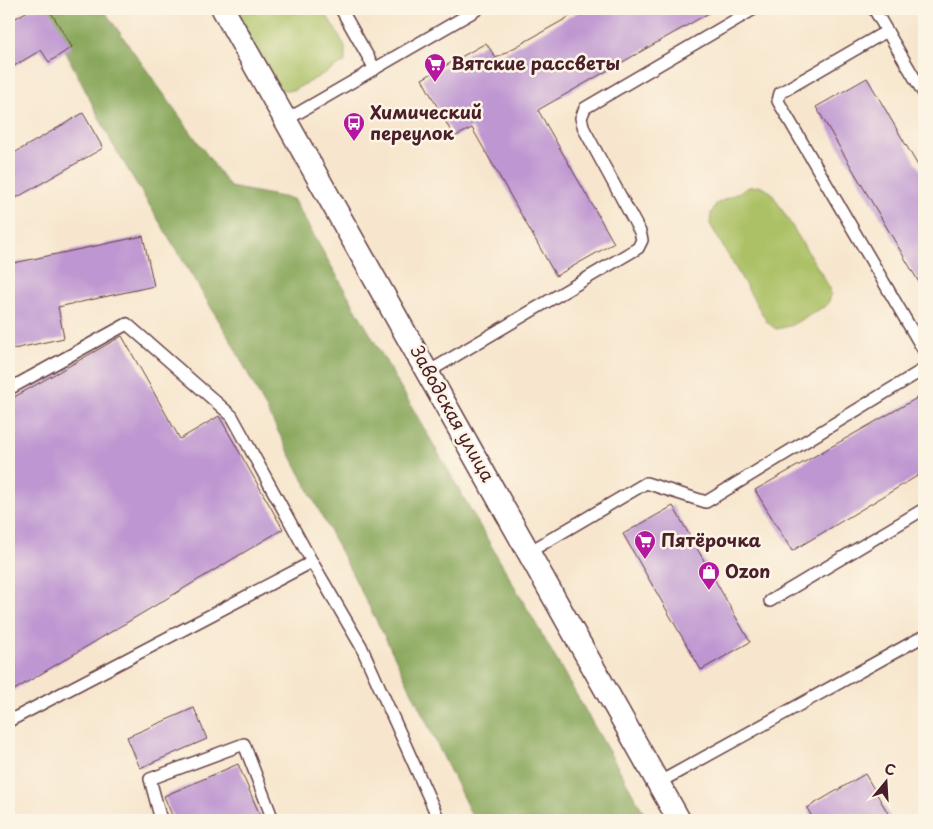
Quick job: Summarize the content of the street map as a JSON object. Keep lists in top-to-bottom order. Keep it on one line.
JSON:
{"streets":{"street":["Заводская улица"]},"places":{"supermarket":["Вятские рассветы","Пятёрочка"],"bus stop":["Химический переулок"],"shop":["Ozon"]},"north":"top"}
